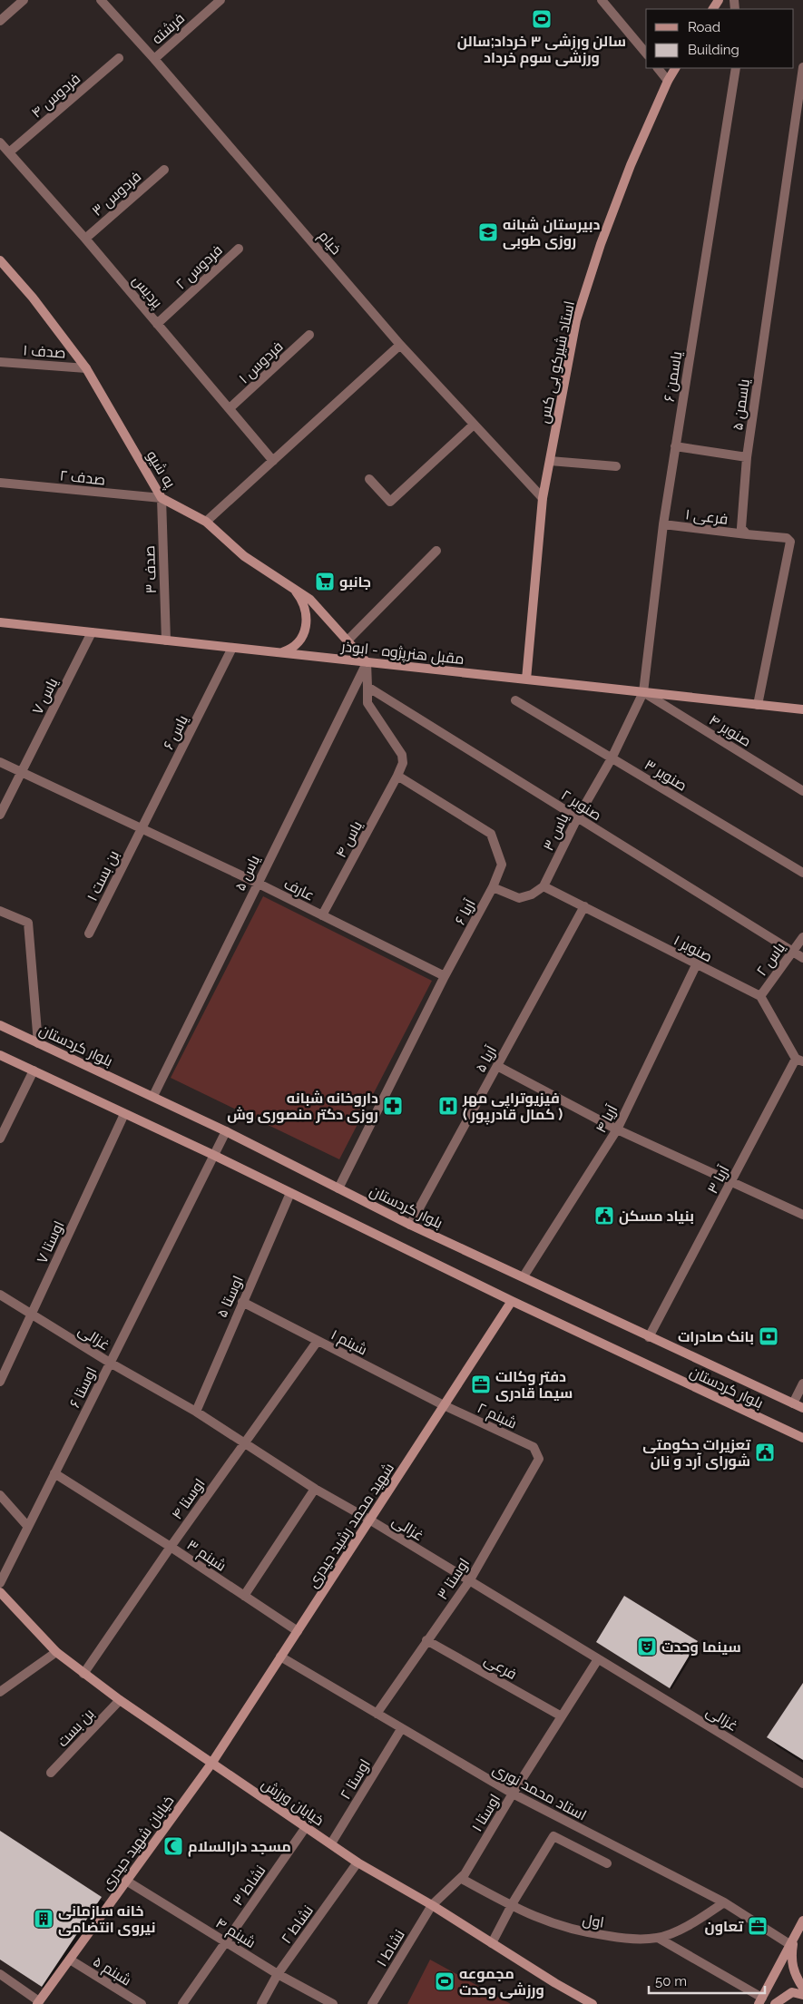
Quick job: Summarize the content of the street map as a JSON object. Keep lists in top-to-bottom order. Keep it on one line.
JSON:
{"streets":{"street":["فرشته","فردوس ۴","فردوس ۳","خیام","فردوس ۲","پردیس","صدف ۱","فردوس ۱","استاد شیرکو بی کس","یاسمن ۶","یاسمن ۵","په شیو","صدف ۲","فرعی ۱","صدف ۳","مقبل هنرپژوه - ابوذر","یاس ۷","صنوبر ۴","یاس ۶","صنوبر ۳","صنوبر ۲","یاس ۳","یاس ۴","یاس ۵","بن بست ۱","عارف","آریا ۶","صنوبر ۱","یاس ۲","بلوار کردستان","آریا ۵","آریا ۴","آریا ۳","اوستا ۷","اوستا ۵","غزالی","شبنم ۱","اوستا ۶","شبنم ۲","اوستا ۴","شهید محمد رشید حیدری","شبنم ۳","اوستا ۳","فرعی","بن بست","اوستا ۲","استاد محمد نوری","خیابان ورزش","اوستا ۱","خیابان شهید حیدری","نشاط ۳","اول","نشاط ۲","شبنم ۴","نشاط ۱","شبنم ۵"]},"crossings":[["فرشته","خیام"],["فردوس ۴","پردیس"],["فردوس ۳","پردیس"],["خیام","استاد شیرکو بی کس"],["فردوس ۲","پردیس"],["پردیس","فردوس ۱"],["صدف ۱","په شیو"],["استاد شیرکو بی کس","مقبل هنرپژوه - ابوذر"],["یاسمن ۶","فرعی ۱"],["یاسمن ۶","مقبل هنرپژوه - ابوذر"],["یاسمن ۶","صنوبر ۴"],["یاسمن ۶","یاس ۳"],["یاسمن ۵","فرعی ۱"],["په شیو","صدف ۲"],["په شیو","صدف ۳"],["په شیو","مقبل هنرپژوه - ابوذر"],["په شیو","یاس ۵"],["صدف ۲","صدف ۳"],["صدف ۳","مقبل هنرپژوه - ابوذر"],["مقبل هنرپژوه - ابوذر","یاس ۷"],["مقبل هنرپژوه - ابوذر","صنوبر ۴"],["مقبل هنرپژوه - ابوذر","یاس ۶"],["مقبل هنرپژوه - ابوذر","یاس ۳"],["مقبل هنرپژوه - ابوذر","یاس ۵"],["یاس ۷","عارف"],["صنوبر ۴","یاس ۳"],["یاس ۶","بن بست ۱"],["یاس ۶","عارف"],["صنوبر ۳","یاس ۳"],["صنوبر ۲","یاس ۳"],["صنوبر ۲","یاس ۲"],["یاس ۳","صنوبر ۱"],["یاس ۴","عارف"],["یاس ۴","آریا ۶"],["یاس ۵","عارف"],["یاس ۵","بلوار کردستان"],["بن بست ۱","عارف"],["عارف","آریا ۶"],["آریا ۶","بلوار کردستان"],["صنوبر ۱","یاس ۲"],["صنوبر ۱","آریا ۵"],["صنوبر ۱","آریا ۴"],["بلوار کردستان","آریا ۵"],["بلوار کردستان","آریا ۴"],["بلوار کردستان","آریا ۳"],["بلوار کردستان","اوستا ۷"],["بلوار کردستان","اوستا ۵"],["بلوار کردستان","اوستا ۶"],["بلوار کردستان","شهید محمد رشید حیدری"],["اوستا ۷","غزالی"],["اوستا ۵","غزالی"],["اوستا ۵","شبنم ۱"],["غزالی","اوستا ۶"],["غزالی","اوستا ۴"],["غزالی","شهید محمد رشید حیدری"],["غزالی","اوستا ۳"],["غزالی","اوستا ۱"],["شبنم ۱","شبنم ۲"],["شبنم ۱","اوستا ۴"],["شبنم ۱","شهید محمد رشید حیدری"],["اوستا ۶","شبنم ۳"],["شبنم ۲","شهید محمد رشید حیدری"],["شبنم ۲","اوستا ۳"],["اوستا ۴","شبنم ۳"],["اوستا ۴","خیابان ورزش"],["شهید محمد رشید حیدری","شبنم ۳"],["شهید محمد رشید حیدری","استاد محمد نوری"],["شهید محمد رشید حیدری","خیابان ورزش"],["شهید محمد رشید حیدری","خیابان شهید حیدری"],["اوستا ۳","فرعی"],["اوستا ۳","استاد محمد نوری"],["فرعی","اوستا ۱"],["بن بست","خیابان ورزش"],["اوستا ۲","استاد محمد نوری"],["اوستا ۲","خیابان ورزش"],["استاد محمد نوری","اوستا ۱"],["استاد محمد نوری","اول"],["خیابان ورزش","اوستا ۱"],["خیابان ورزش","خیابان شهید حیدری"],["خیابان ورزش","نشاط ۳"],["خیابان ورزش","نشاط ۲"],["خیابان ورزش","نشاط ۱"],["اوستا ۱","اول"],["اوستا ۱","نشاط ۱"],["خیابان شهید حیدری","شبنم ۴"],["خیابان شهید حیدری","شبنم ۵"],["نشاط ۳","شبنم ۴"],["نشاط ۲","شبنم ۴"]],"places":{"sports":["سالن ورزشی ۳ خرداد;سالن ورزشی سوم خرداد","مجموعه ورزشی وحدت"],"school or university":["دبیرستان شبانه روزی طوبی"],"supermarket":["جانبو"],"pharmacy":["داروخانه شبانه روزی دکتر منصوری وش"],"hospital":["فیزیوتراپی مهر ( کمال قادرپور )"],"public building":["بنیاد مسکن","تعزیرات حکومتی شورای آرد و نان"],"bank":["بانک صادرات"],"office":["دفتر وکالت سیما قادری","تعاون"],"theatre":["سینما وحدت"],"mosque":["مسجد دارالسلام"],"building":["خانه سازمانی نیروی انتضامی"]},"legend":["Road","Building"],"scale_bar":"50 m"}
